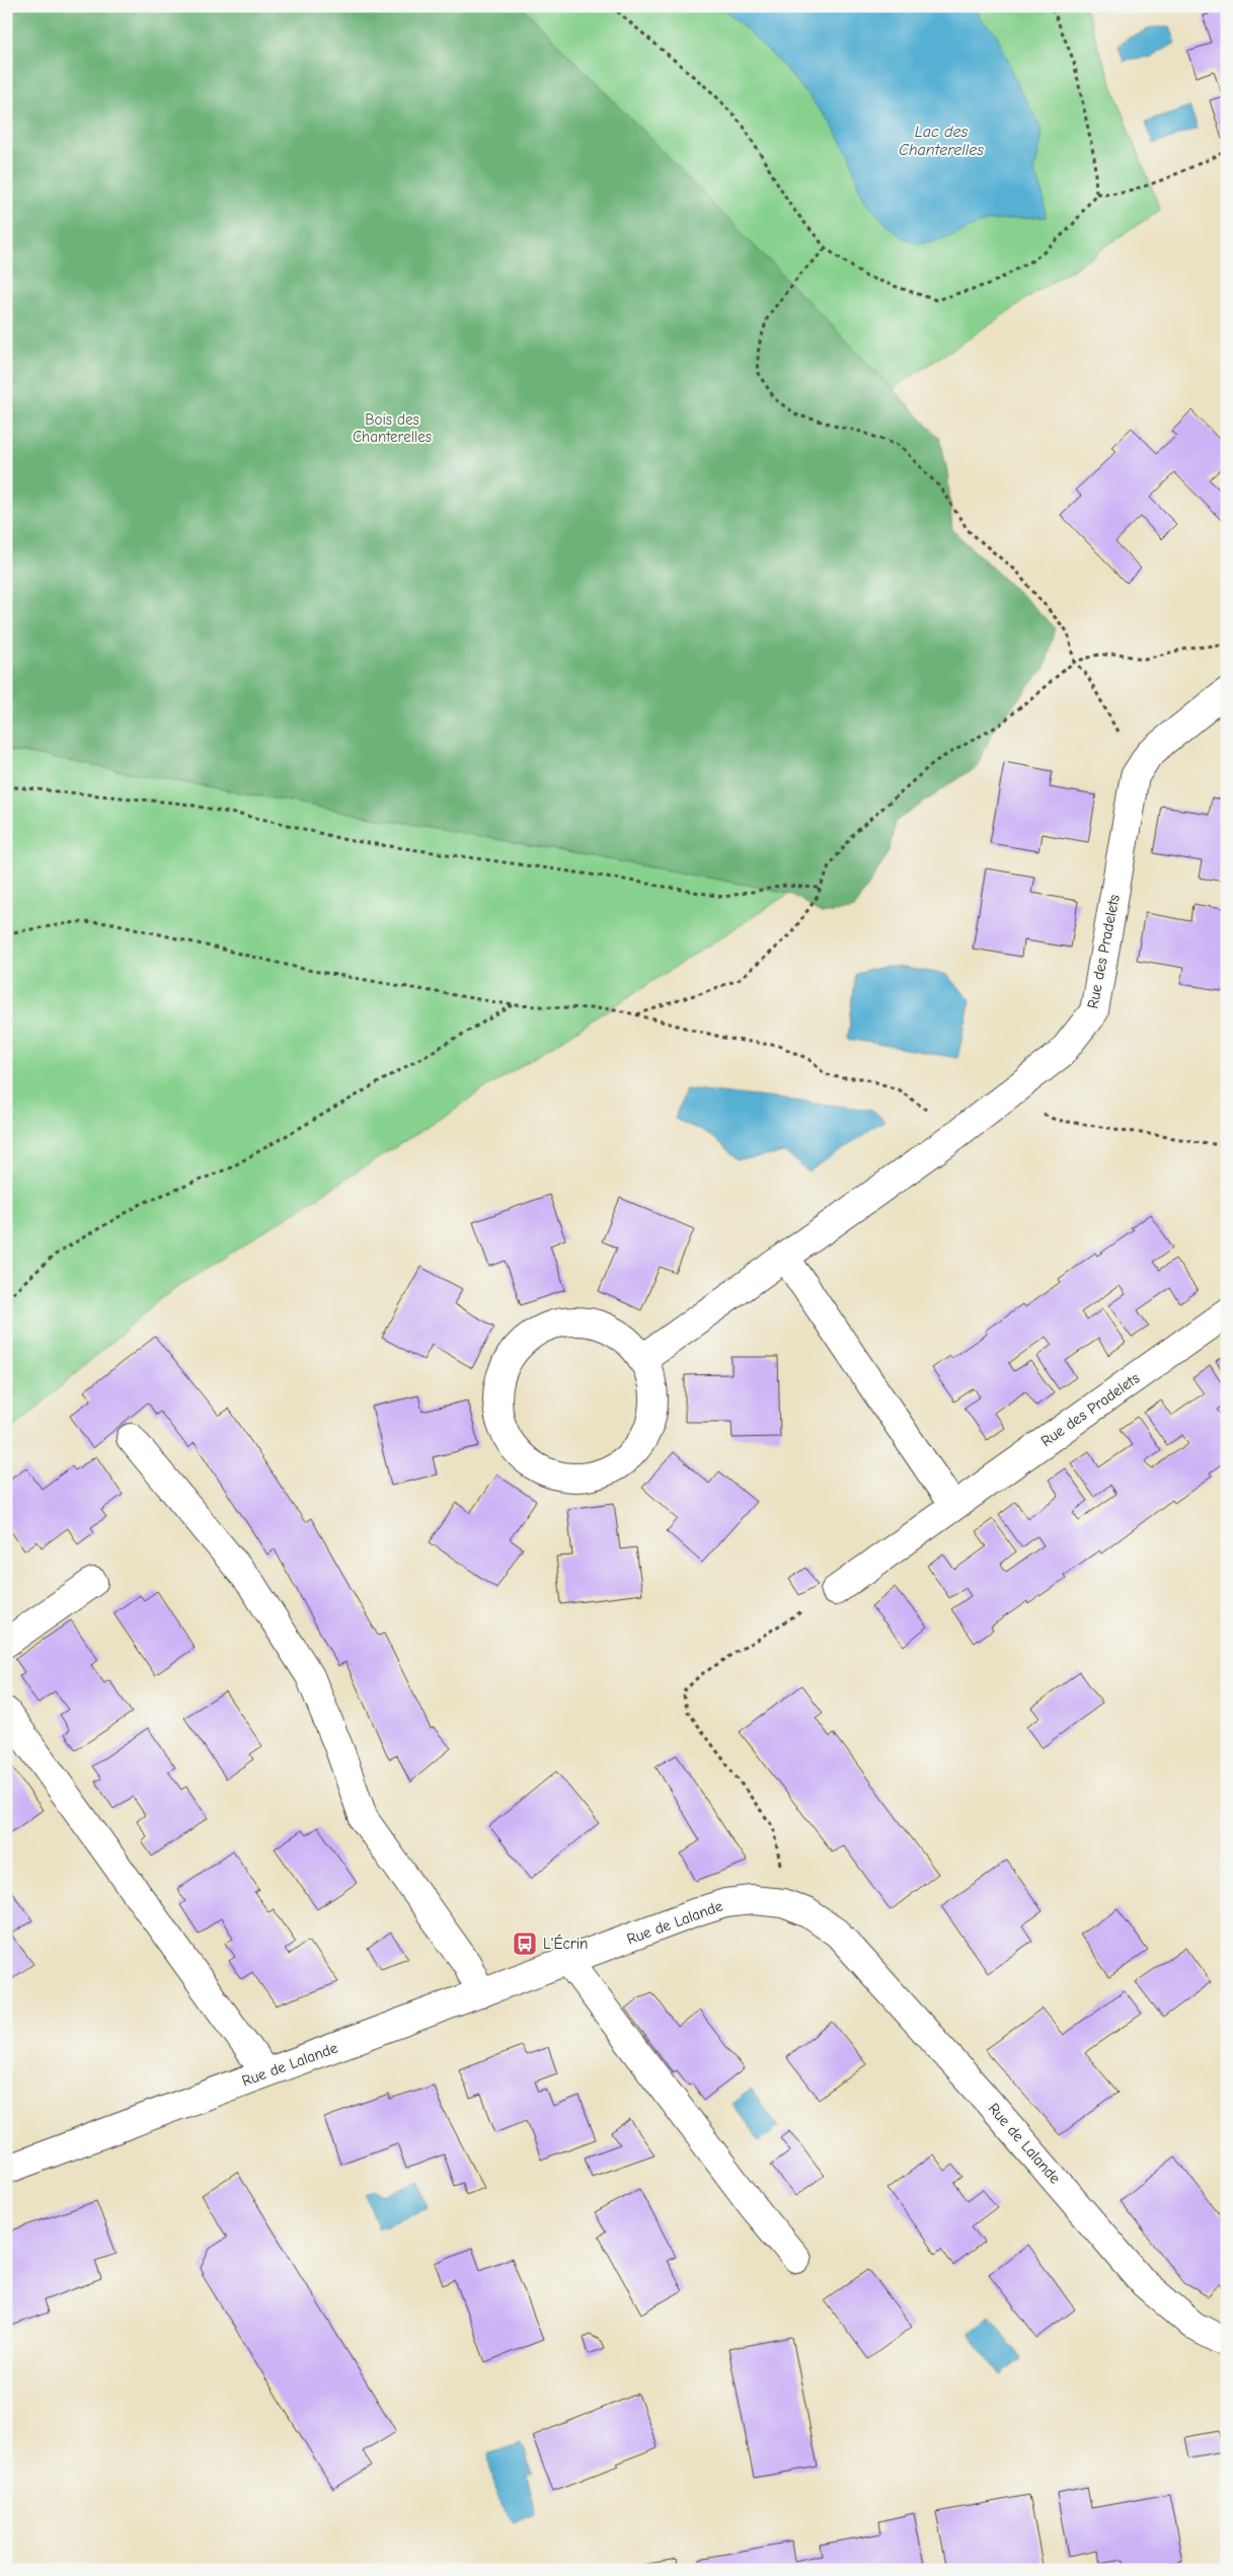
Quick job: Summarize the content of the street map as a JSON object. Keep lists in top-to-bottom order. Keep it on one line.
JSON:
{"streets":{"street":["Rue des Pradelets","Rue de Lalande"]},"water":["Lac des Chanterelles"],"parks":["Bois des Chanterelles"],"places":{"bus stop":["L'Écrin"]}}
